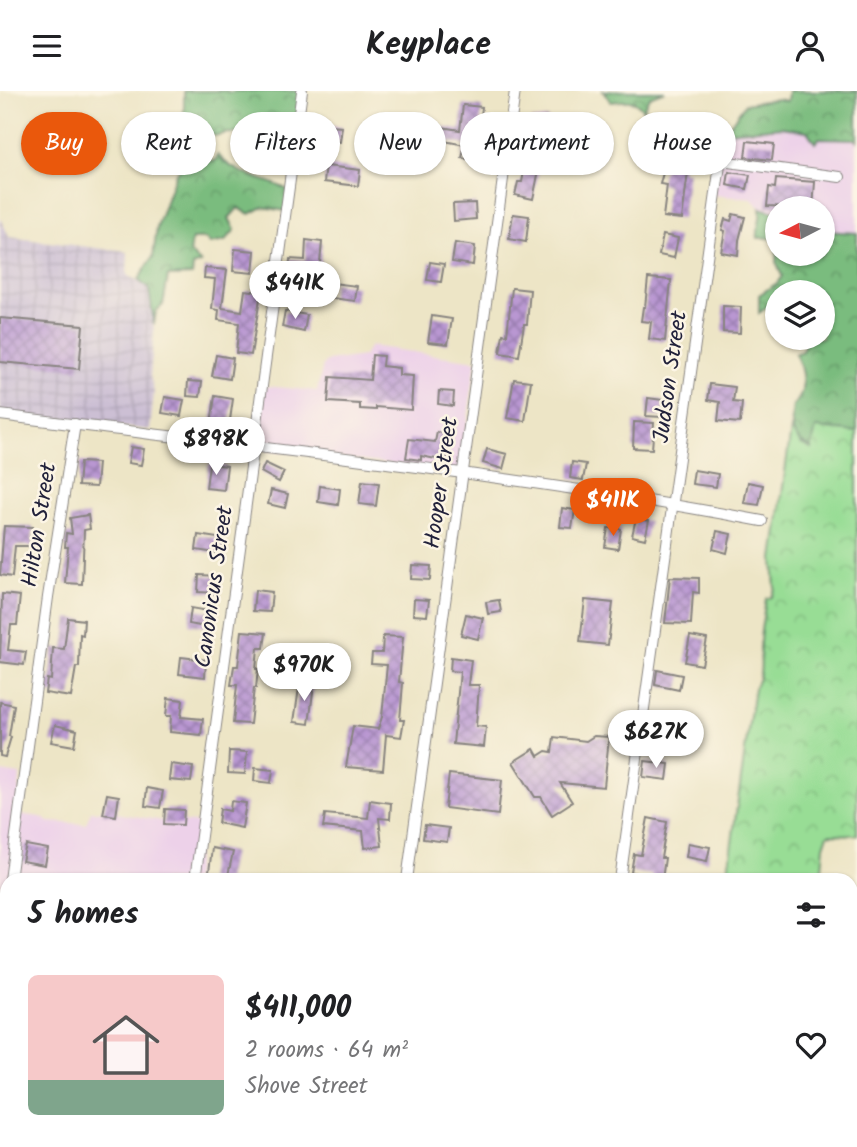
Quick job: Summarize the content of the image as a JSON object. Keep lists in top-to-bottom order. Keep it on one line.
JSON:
{"streets":{"street":["Judson Street","Hooper Street","Hilton Street","Canonicus Street"]},"north":"left","page":{"header":"Keyplace","chip":["Buy","Rent","Filters","New","Apartment","House"],"price":["$441K","$898K","$411K","$970K","$627K"],"heading":"5 homes","list":[{"name":"$411,000","note":"2 rooms · 64 m² · Shove Street"}]}}
